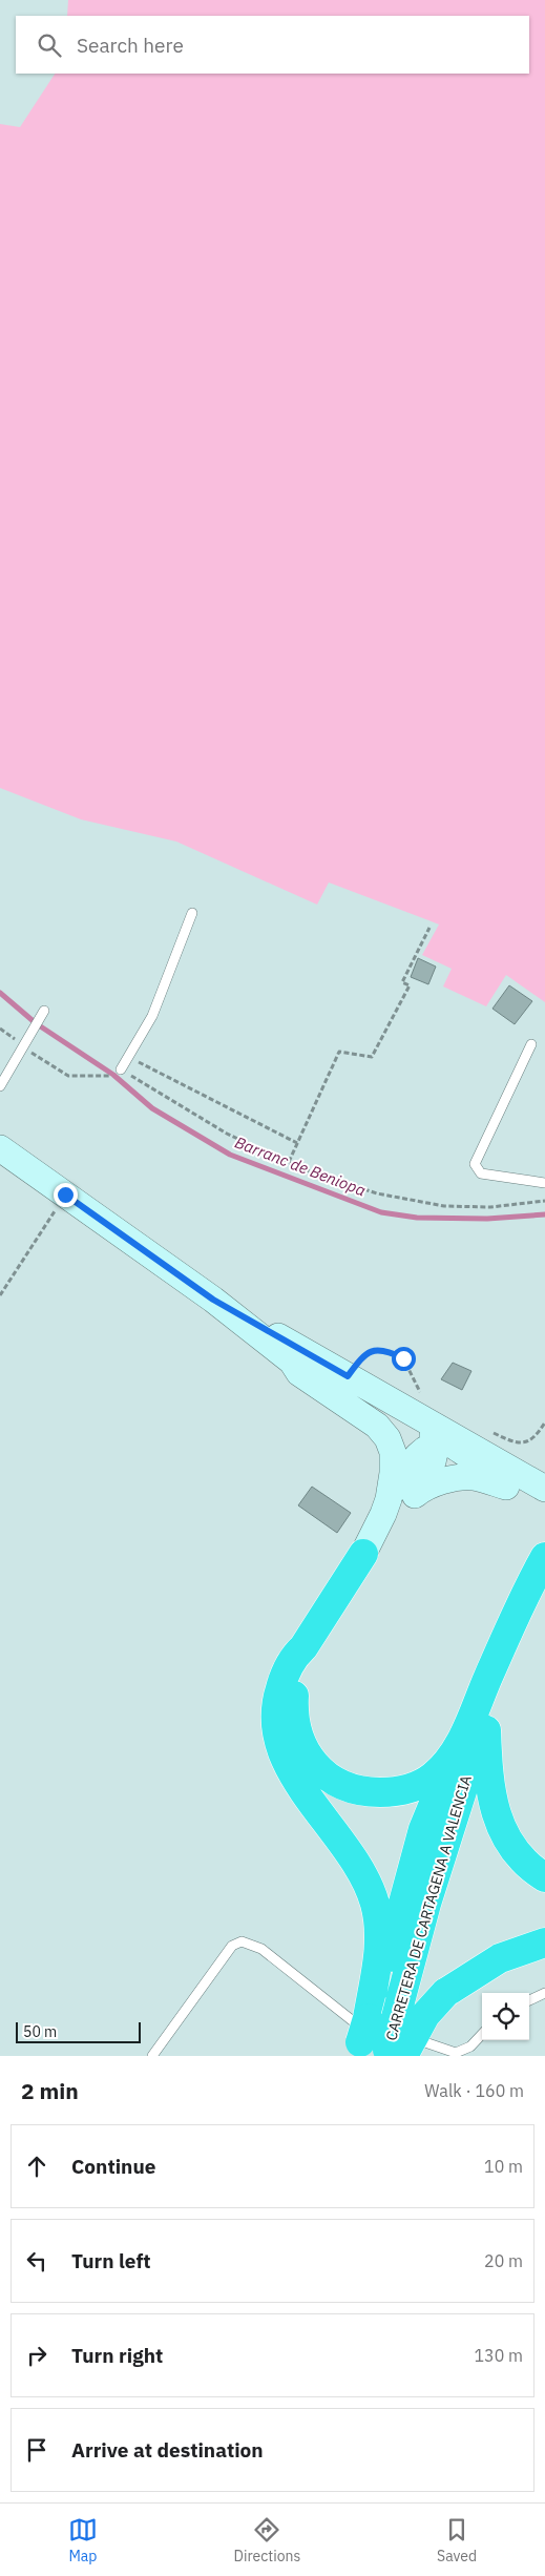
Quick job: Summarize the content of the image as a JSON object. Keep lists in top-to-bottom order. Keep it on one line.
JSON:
{"streets":{"highway":["CARRETERA DE CARTAGENA A VALENCIA"]},"water":["Barranc de Beniopa"],"scale_bar":"50 m","page":{"search":"Search here","scale":"50 m","heading":["2 min","Walk · 160 m"],"list":[["Continue","10 m"],["Turn left","20 m"],["Turn right","130 m"],"Arrive at destination"],"nav":["Map","Directions","Saved"]}}
